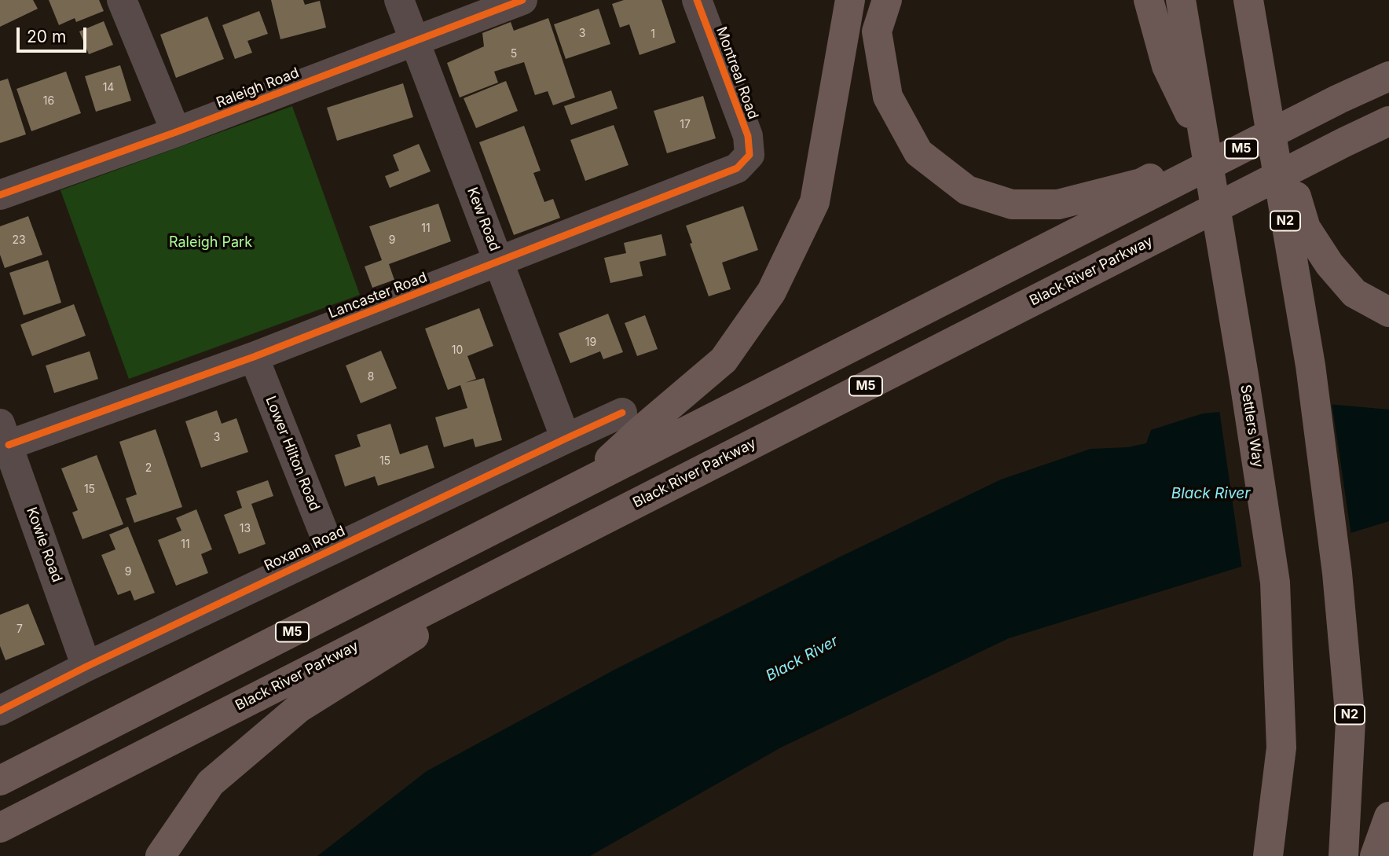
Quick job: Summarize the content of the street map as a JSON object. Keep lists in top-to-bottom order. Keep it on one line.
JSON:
{"streets":{"highway":["M5","N2","Black River Parkway","Settlers Way"],"street":["Montreal Road","Raleigh Road","Kew Road","Lancaster Road","Lower Hilton Road","Kowie Road","Roxana Road"]},"crossings":[["Montreal Road","Lancaster Road"],["Raleigh Road","Kew Road"],["Kew Road","Lancaster Road"],["Kew Road","Roxana Road"],["Lancaster Road","Lower Hilton Road"],["Lancaster Road","Kowie Road"],["Lower Hilton Road","Roxana Road"],["Kowie Road","Roxana Road"]],"water":["Black River"],"parks":["Raleigh Park"],"house_numbers":["3","1","5","14","16","17","11","23","9","19","10","8","3","15","2","15","13","11","9","7"],"scale_bar":"20 m"}
